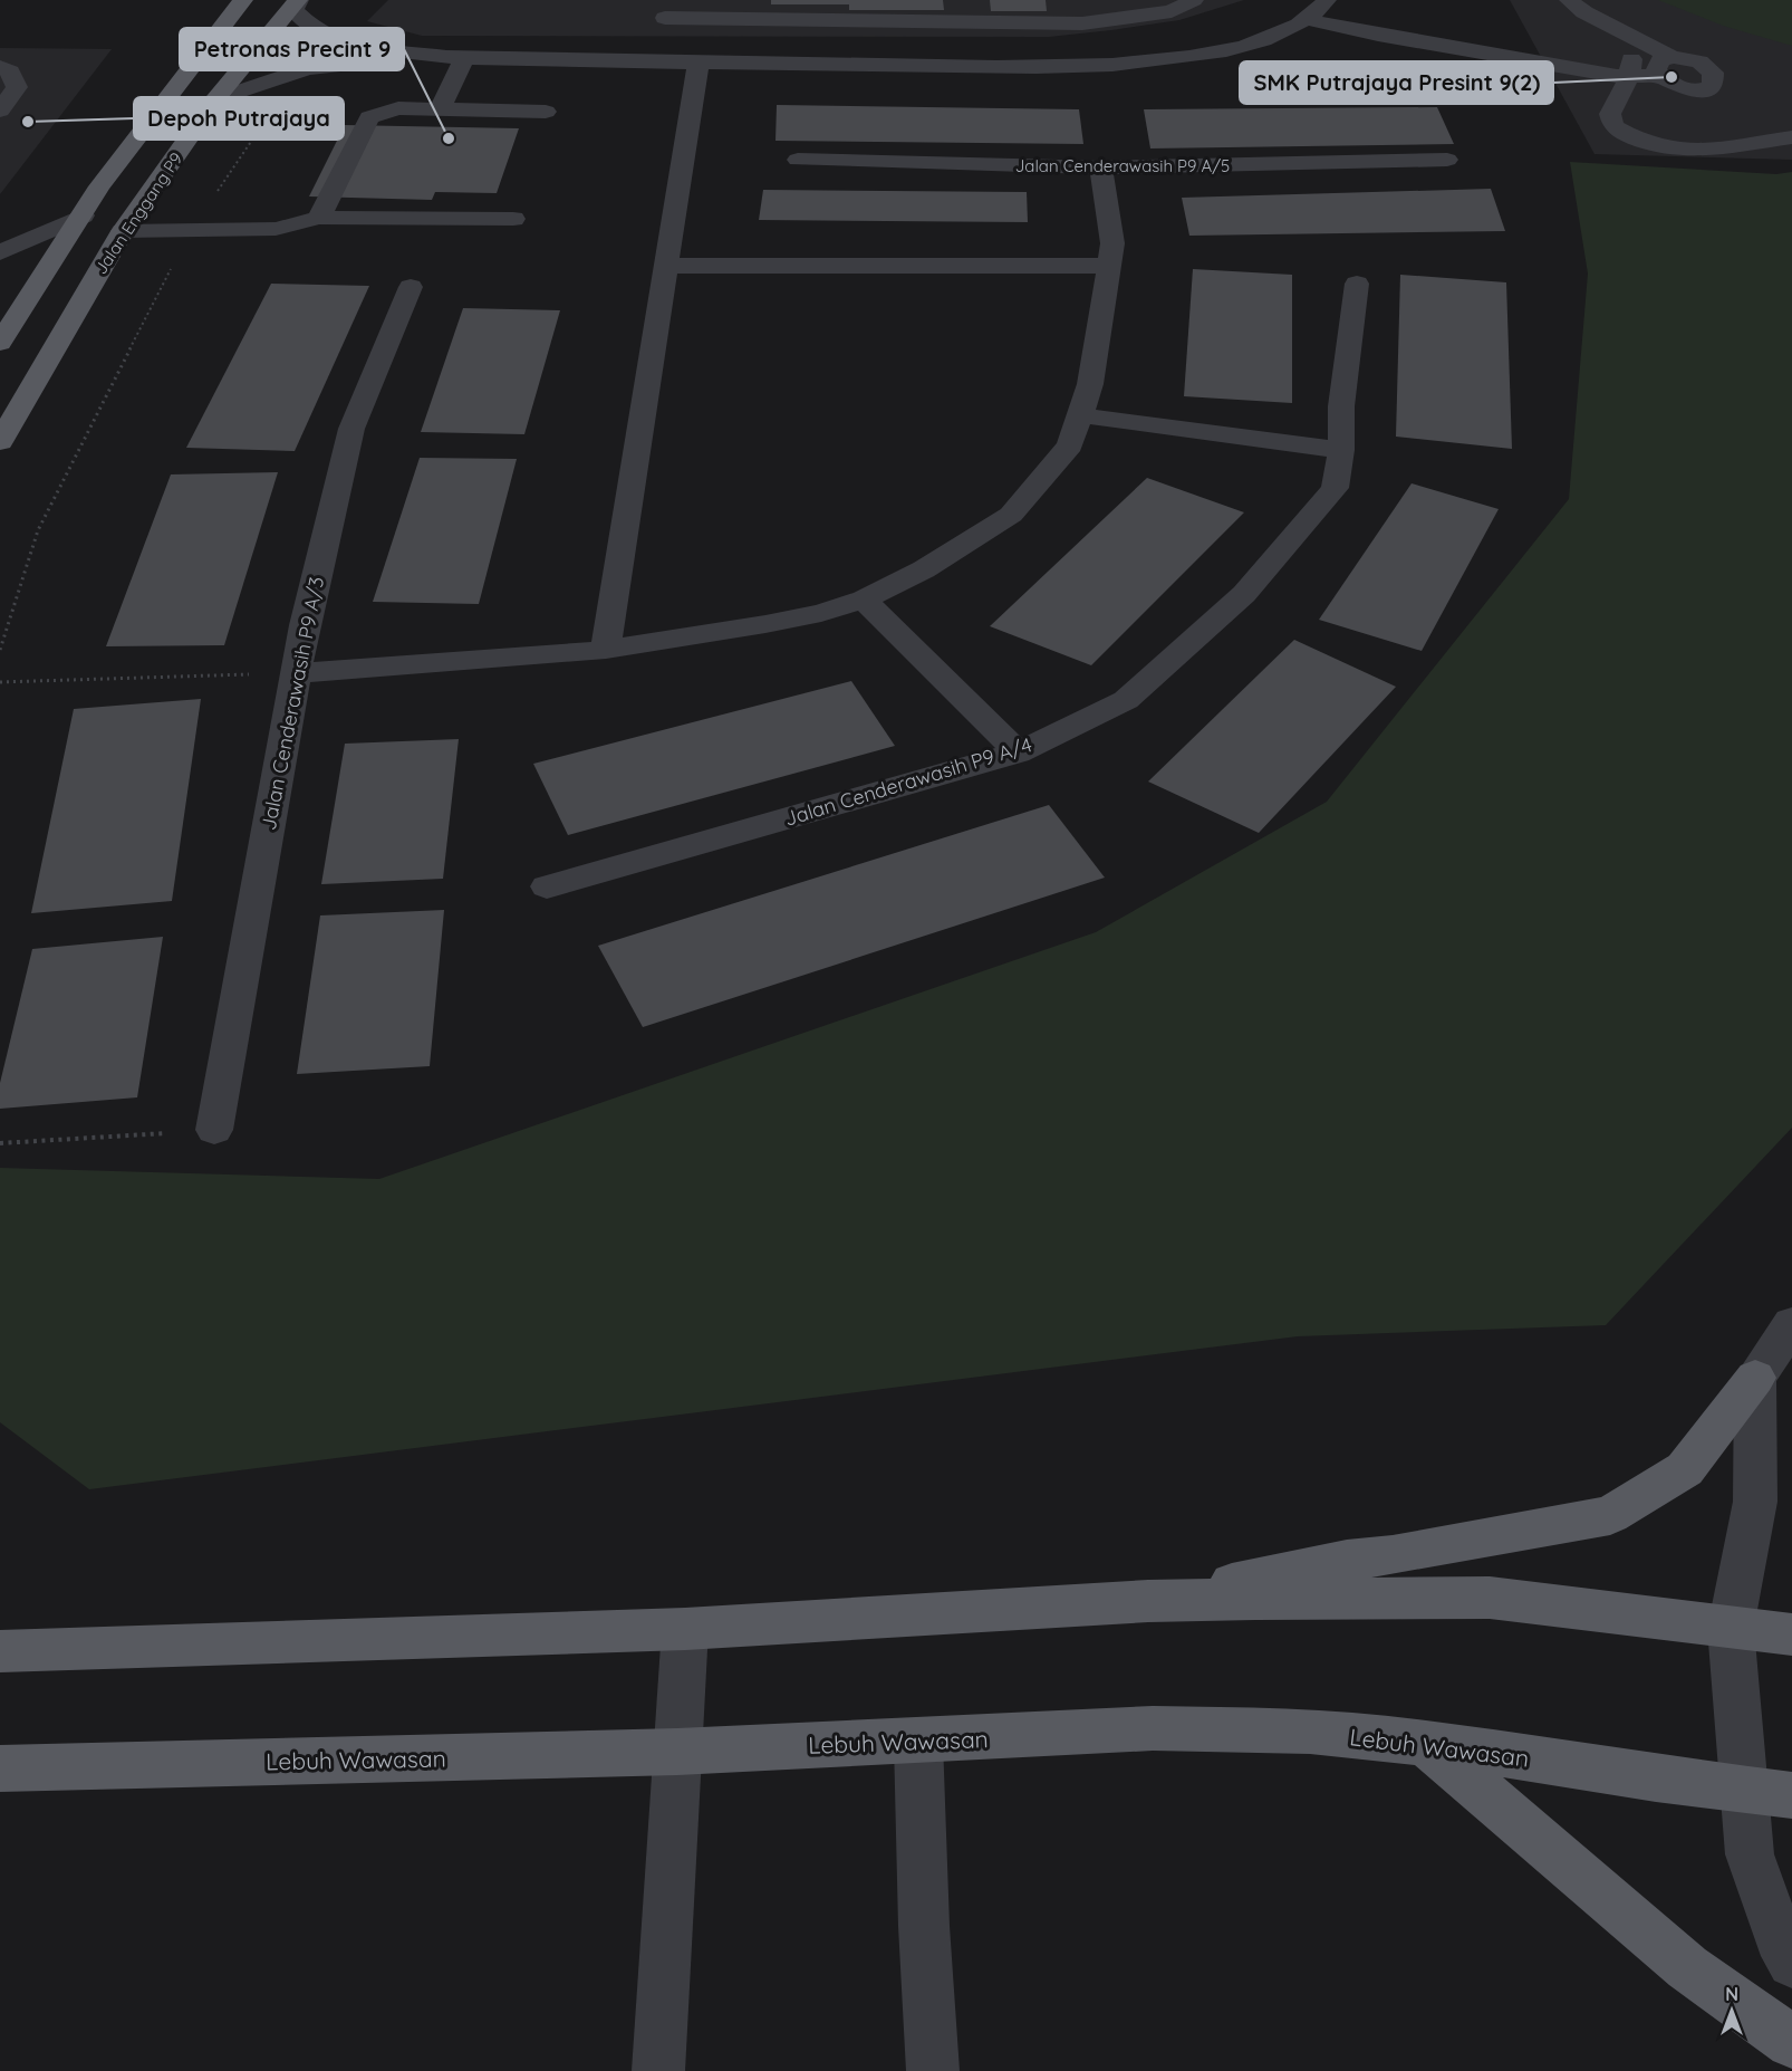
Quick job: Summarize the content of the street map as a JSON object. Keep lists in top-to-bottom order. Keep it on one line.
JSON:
{"streets":{"main road":["Jalan Enggang P9","Lebuh Wawasan"],"street":["Jalan Cenderawasih P9 A/5","Jalan Cenderawasih P9 A/3","Jalan Cenderawasih P9 A/4"]},"places":["SMK Putrajaya Presint 9(2)","Depoh Putrajaya","Petronas Precint 9"],"north":"top"}
